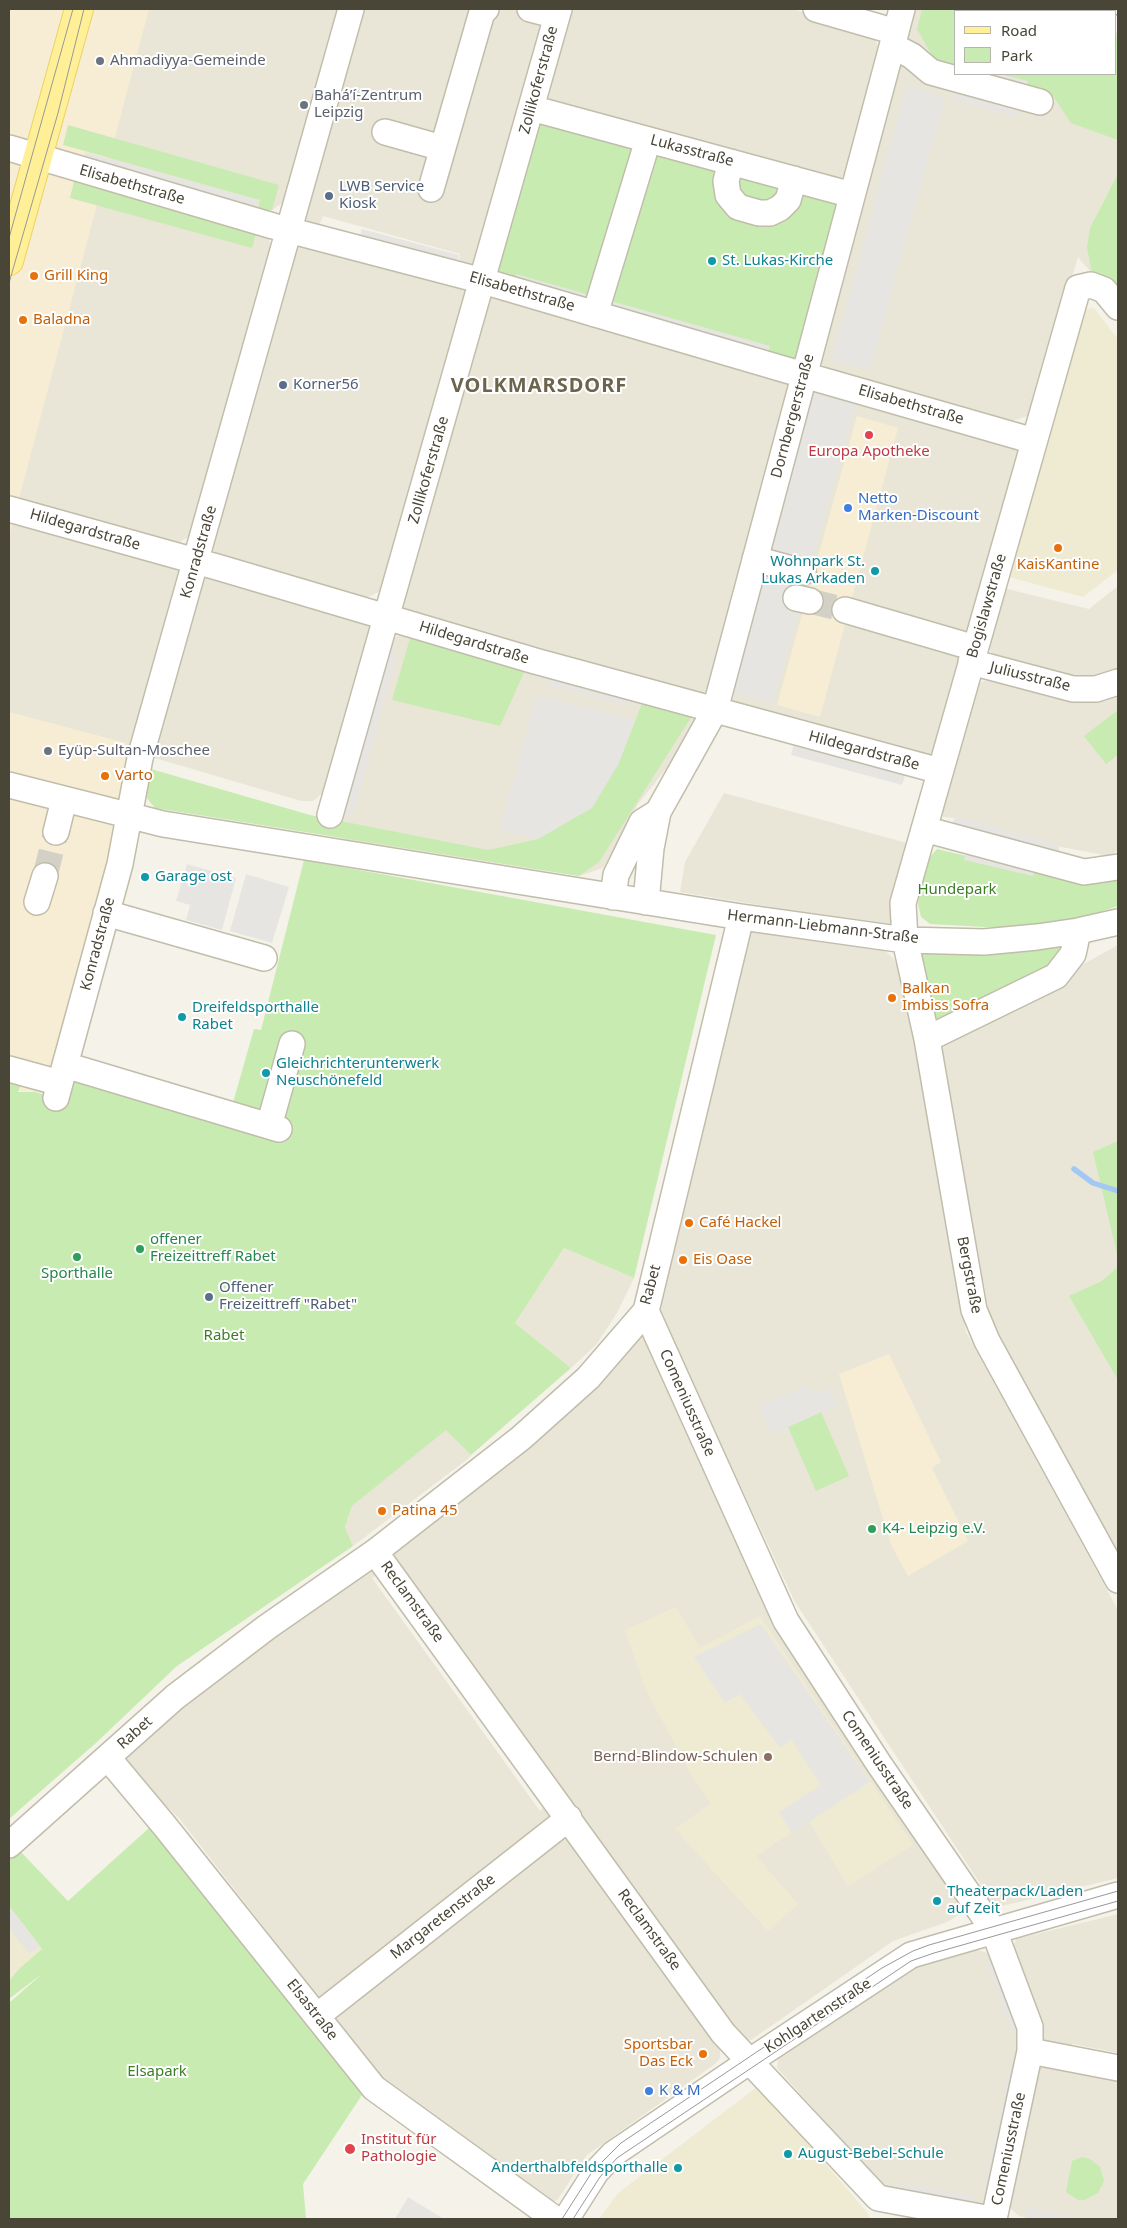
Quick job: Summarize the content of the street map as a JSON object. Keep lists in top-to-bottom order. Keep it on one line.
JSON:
{"streets":{"street":["Zollikoferstraße","Lukasstraße","Elisabethstraße","Dornbergerstraße","Hildegardstraße","Konradstraße","Bogislawstraße","Juliusstraße","Hermann-Liebmann-Straße","Bergstraße","Rabet","Comeniusstraße","Reclamstraße","Margaretenstraße","Elsastraße","Kohlgartenstraße"]},"crossings":[["Zollikoferstraße","Lukasstraße"],["Zollikoferstraße","Elisabethstraße"],["Zollikoferstraße","Hildegardstraße"],["Lukasstraße","Dornbergerstraße"],["Elisabethstraße","Dornbergerstraße"],["Elisabethstraße","Konradstraße"],["Elisabethstraße","Bogislawstraße"],["Dornbergerstraße","Hildegardstraße"],["Dornbergerstraße","Hermann-Liebmann-Straße"],["Hildegardstraße","Konradstraße"],["Hildegardstraße","Bogislawstraße"],["Konradstraße","Hermann-Liebmann-Straße"],["Bogislawstraße","Juliusstraße"],["Bogislawstraße","Hermann-Liebmann-Straße"],["Bogislawstraße","Bergstraße"],["Hermann-Liebmann-Straße","Bergstraße"],["Hermann-Liebmann-Straße","Rabet"],["Rabet","Comeniusstraße"],["Rabet","Reclamstraße"],["Rabet","Elsastraße"],["Comeniusstraße","Reclamstraße"],["Comeniusstraße","Kohlgartenstraße"],["Reclamstraße","Margaretenstraße"],["Reclamstraße","Kohlgartenstraße"],["Margaretenstraße","Elsastraße"]],"districts":["VOLKMARSDORF"],"parks":["Hundepark","Rabet","Elsapark"],"places":["Ahmadiyya-Gemeinde","Bahá’í-Zentrum Leipzig","LWB Service Kiosk","St. Lukas-Kirche","Grill King","Baladna","Korner56","Europa Apotheke","Netto Marken-Discount","KaisKantine","Wohnpark St. Lukas Arkaden","Eyüp-Sultan-Moschee","Varto","Garage ost","Balkan Imbiss Sofra","Dreifeldsporthalle Rabet","Gleichrichterunterwerk Neuschönefeld","Café Hackel","offener Freizeittreff Rabet","Sporthalle","Eis Oase","Offener Freizeittreff \"Rabet\"","Patina 45","K4- Leipzig e.V.","Bernd-Blindow-Schulen","Theaterpack/Laden auf Zeit","Sportsbar Das Eck","K & M","Institut für Pathologie","August-Bebel-Schule","Anderthalbfeldsporthalle"],"legend":["Road","Park"]}
